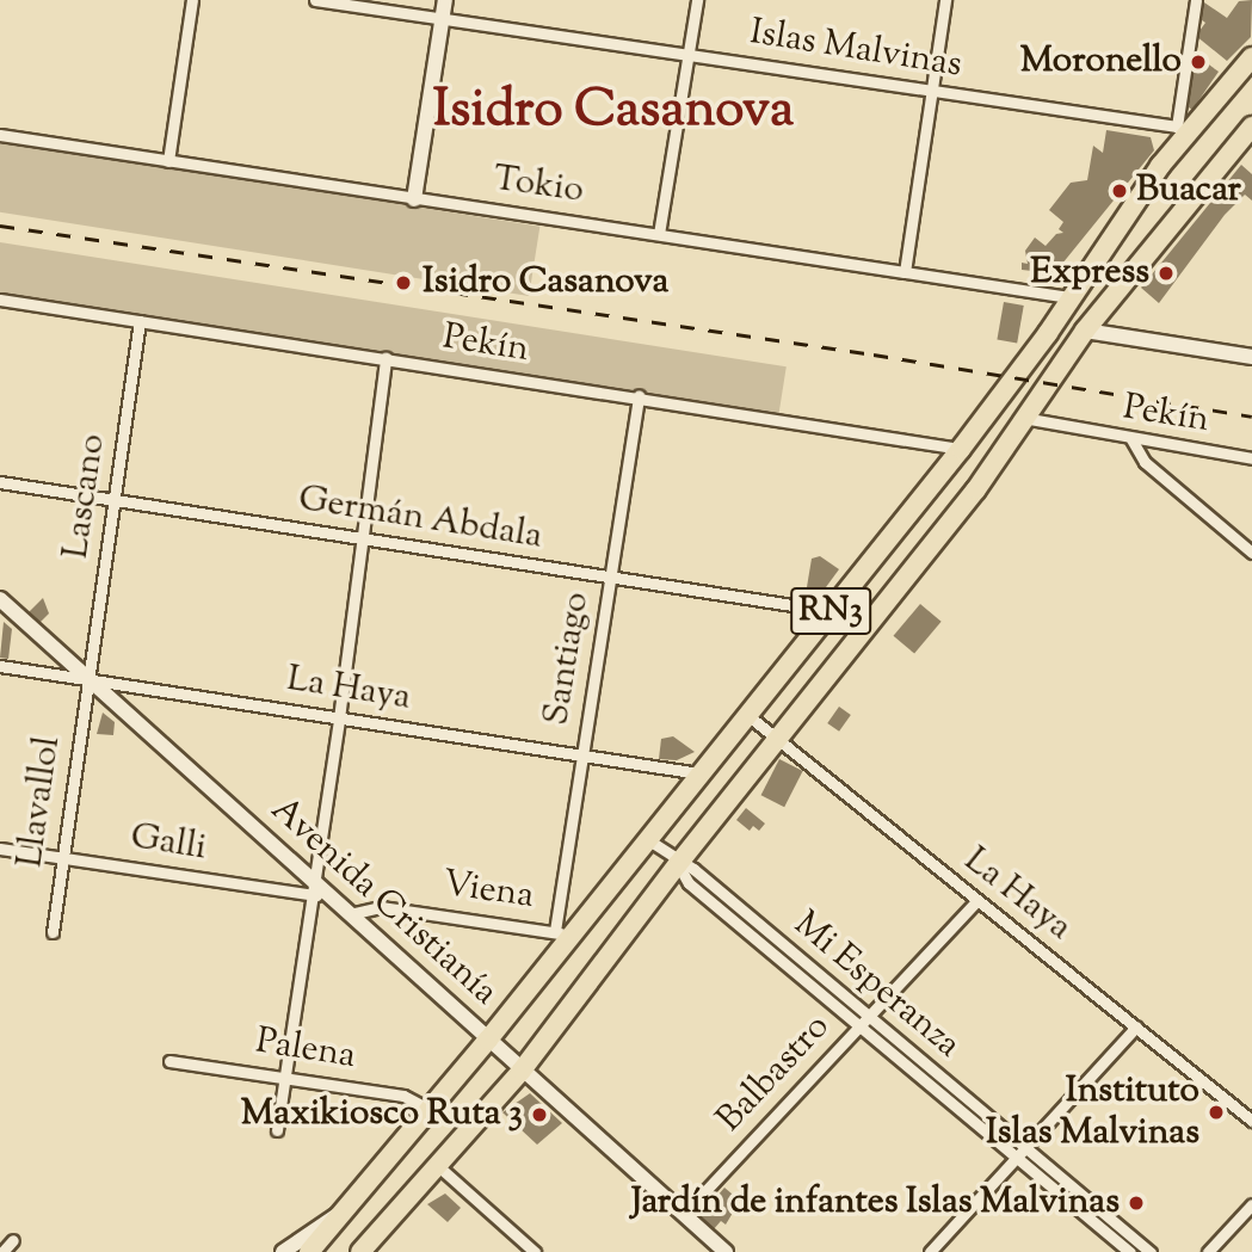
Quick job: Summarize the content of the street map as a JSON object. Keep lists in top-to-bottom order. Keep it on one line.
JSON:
{"streets":{"highway":["RN3"],"main road":["Avenida Cristianía"],"street":["Islas Malvinas","Tokio","Pekín","Lascano","Germán Abdala","Santiago","La Haya","Llavallol","Galli","Viena","Mi Esperanza","Palena","Balbastro"]},"crossings":[["Islas Malvinas","RN3"],["Tokio","RN3"],["Pekín","Lascano"],["Pekín","RN3"],["Pekín","Santiago"],["Lascano","Germán Abdala"],["Lascano","La Haya"],["Lascano","Llavallol"],["Lascano","Avenida Cristianía"],["Germán Abdala","RN3"],["Germán Abdala","Santiago"],["RN3","Santiago"],["RN3","La Haya"],["RN3","Viena"],["RN3","Avenida Cristianía"],["RN3","Mi Esperanza"],["RN3","Palena"],["Santiago","La Haya"],["Santiago","Viena"],["La Haya","Llavallol"],["La Haya","Avenida Cristianía"],["La Haya","Balbastro"],["Llavallol","Galli"],["Llavallol","Avenida Cristianía"],["Galli","Avenida Cristianía"],["Viena","Avenida Cristianía"],["Avenida Cristianía","Balbastro"],["Mi Esperanza","Balbastro"]],"districts":["Isidro Casanova"],"places":["Moronello","Buacar","Express","Isidro Casanova","Instituto Islas Malvinas","Maxikiosco Ruta 3","Jardín de infantes Islas Malvinas"]}
